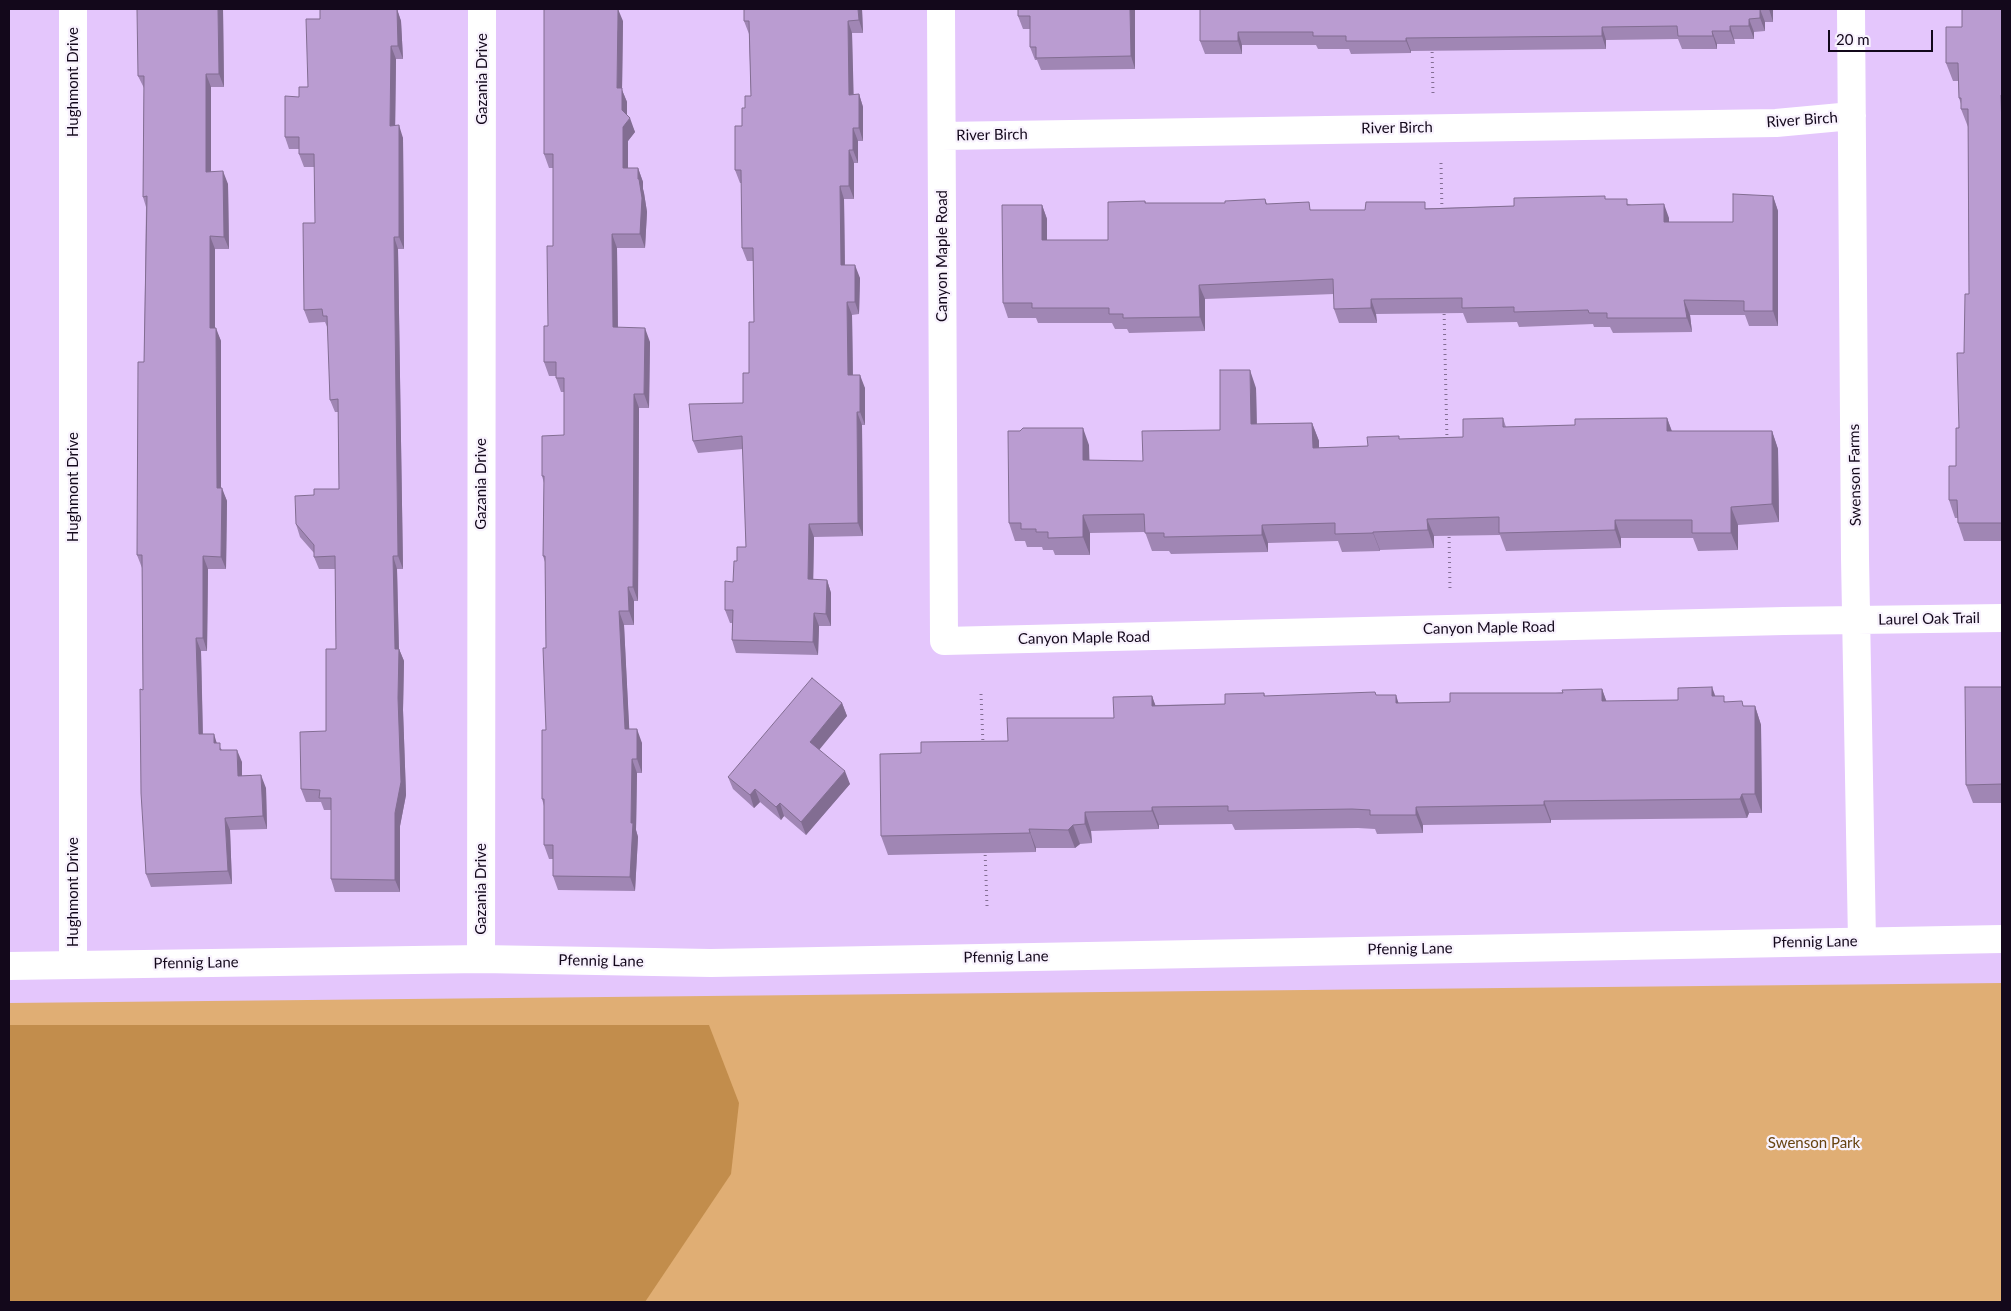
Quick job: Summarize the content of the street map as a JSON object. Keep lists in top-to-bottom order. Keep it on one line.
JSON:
{"streets":{"street":["Gazania Drive","Hughmont Drive","River Birch","Canyon Maple Road","Swenson Farms","Laurel Oak Trail","Pfennig Lane"]},"crossings":[["Gazania Drive","Pfennig Lane"],["Hughmont Drive","Pfennig Lane"],["River Birch","Canyon Maple Road"],["River Birch","Swenson Farms"],["Canyon Maple Road","Swenson Farms"],["Canyon Maple Road","Laurel Oak Trail"],["Swenson Farms","Laurel Oak Trail"],["Swenson Farms","Pfennig Lane"]],"parks":["Swenson Park"],"scale_bar":"20 m"}
